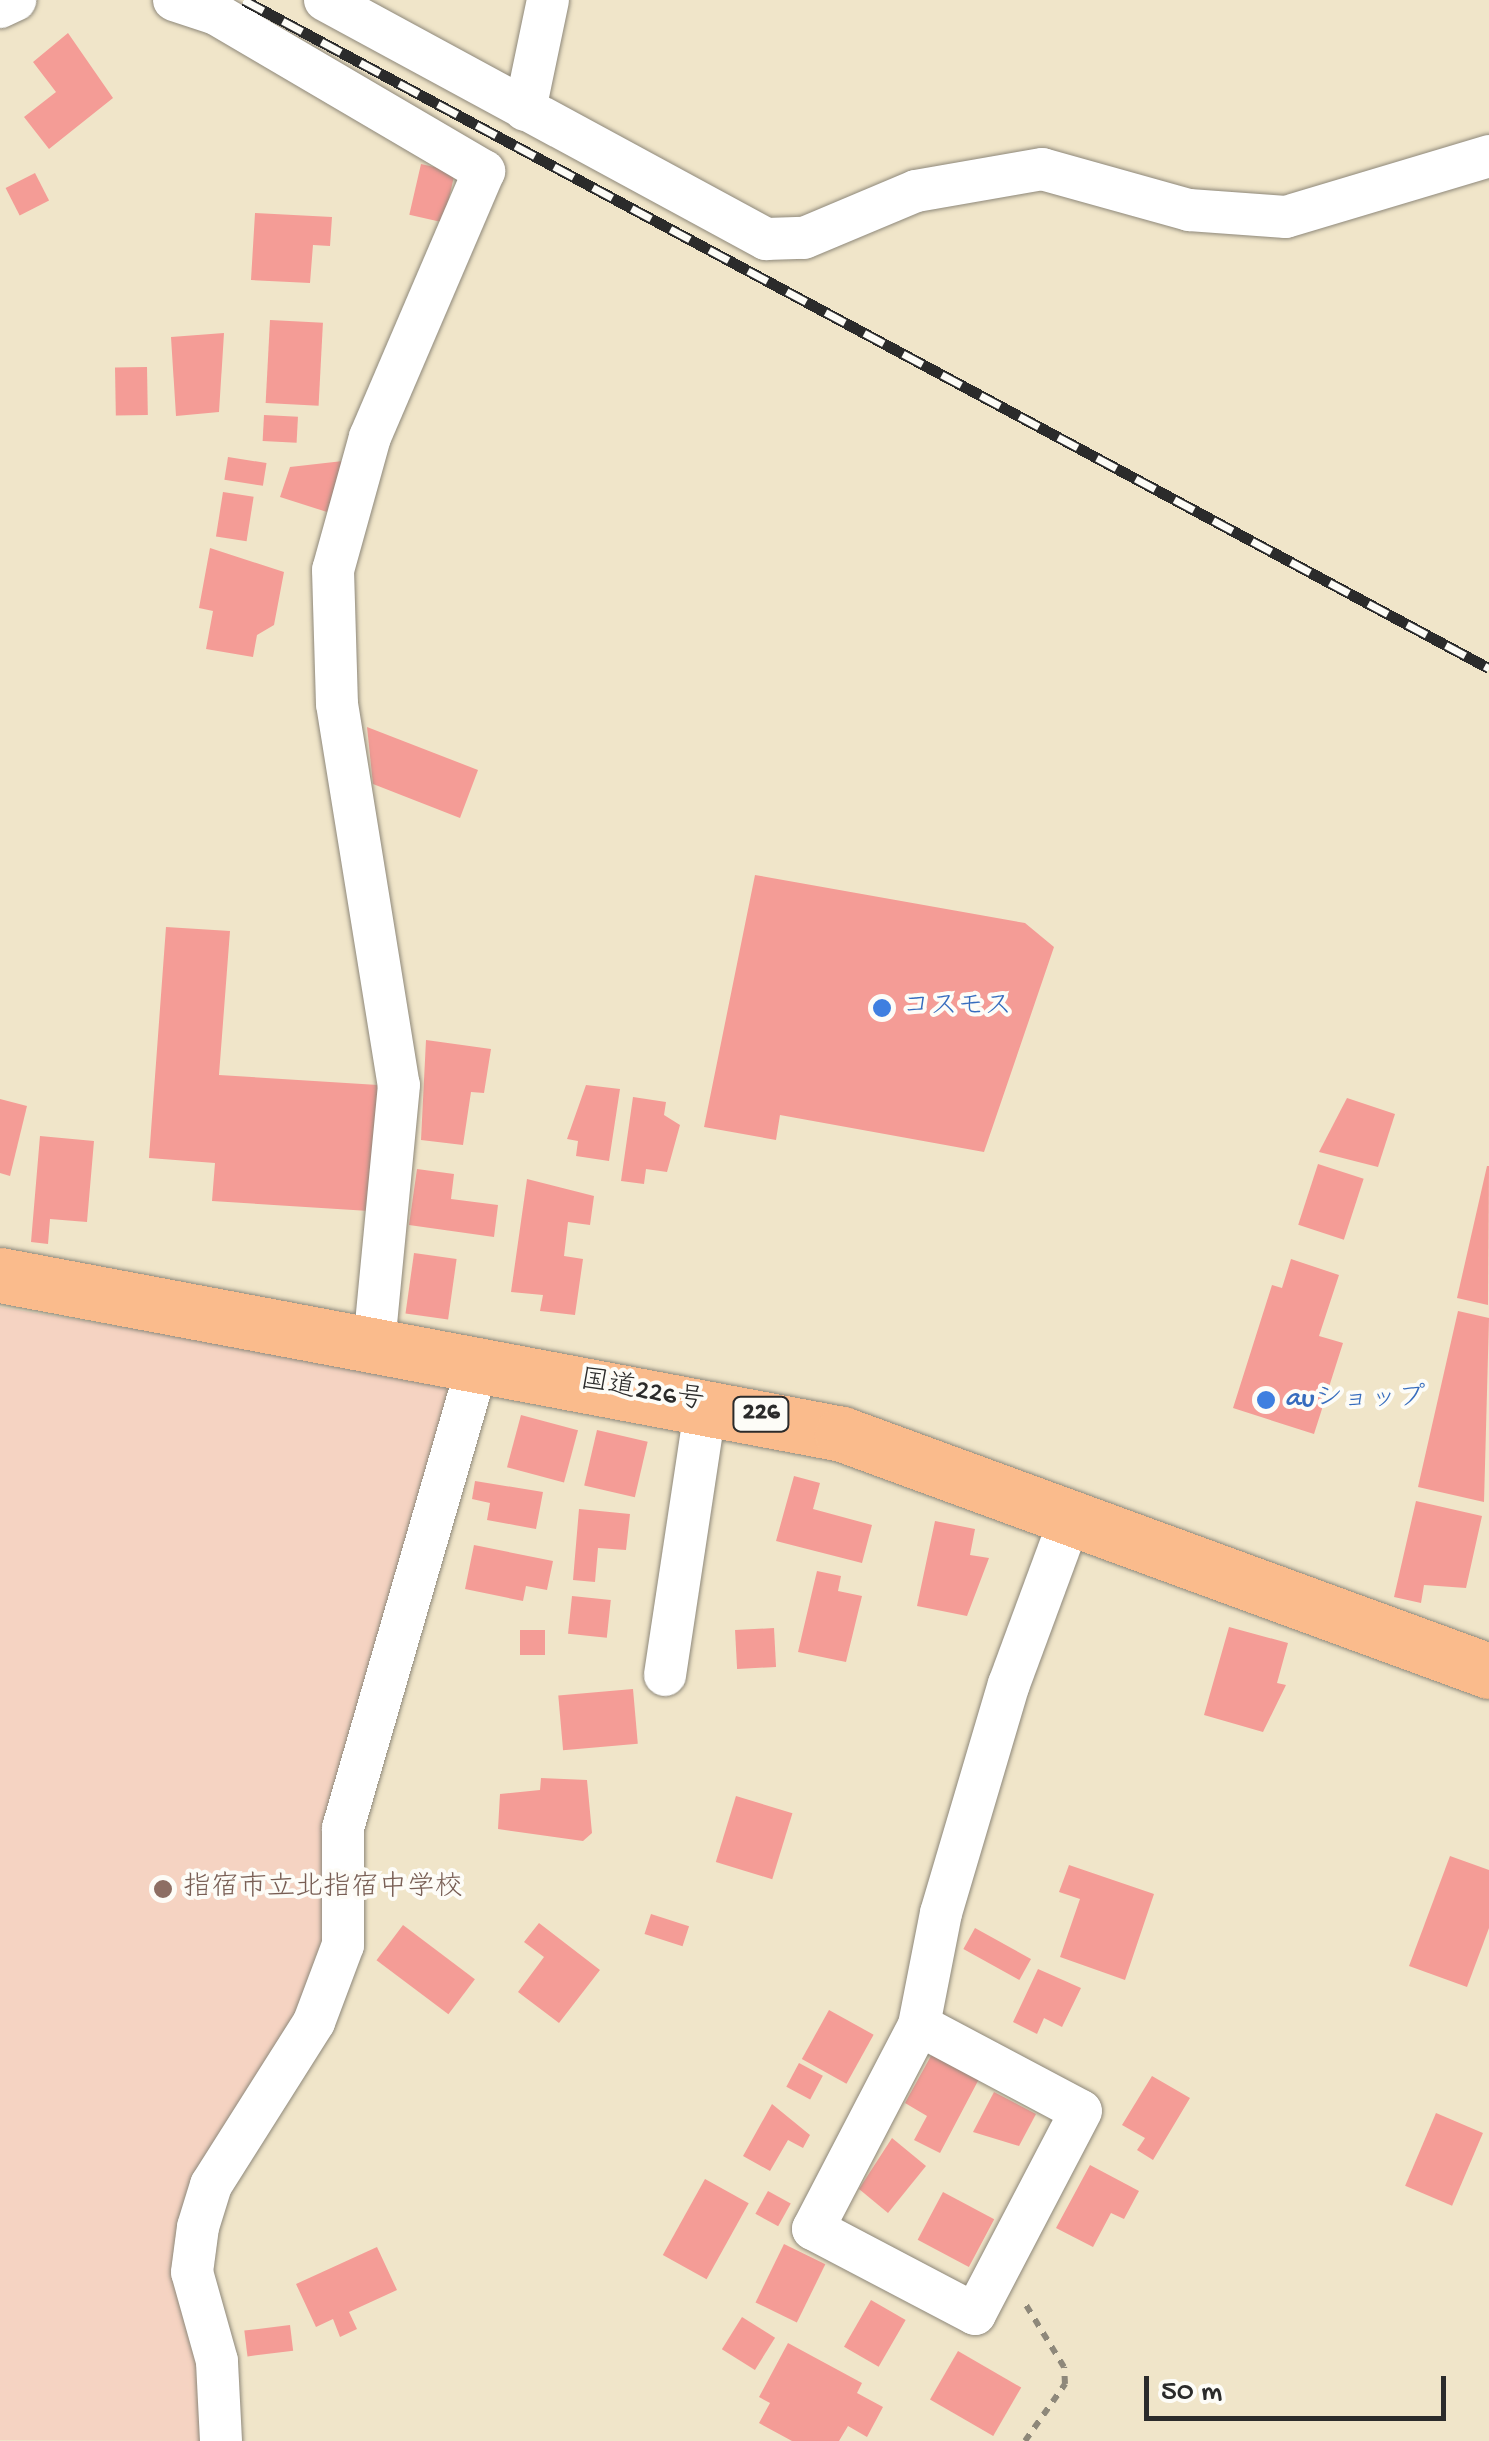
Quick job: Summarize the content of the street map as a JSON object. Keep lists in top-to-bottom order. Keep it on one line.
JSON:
{"streets":{"highway":["国道226号","226"]},"places":["コスモス","auショップ","指宿市立北指宿中学校"],"scale_bar":"50 m"}
